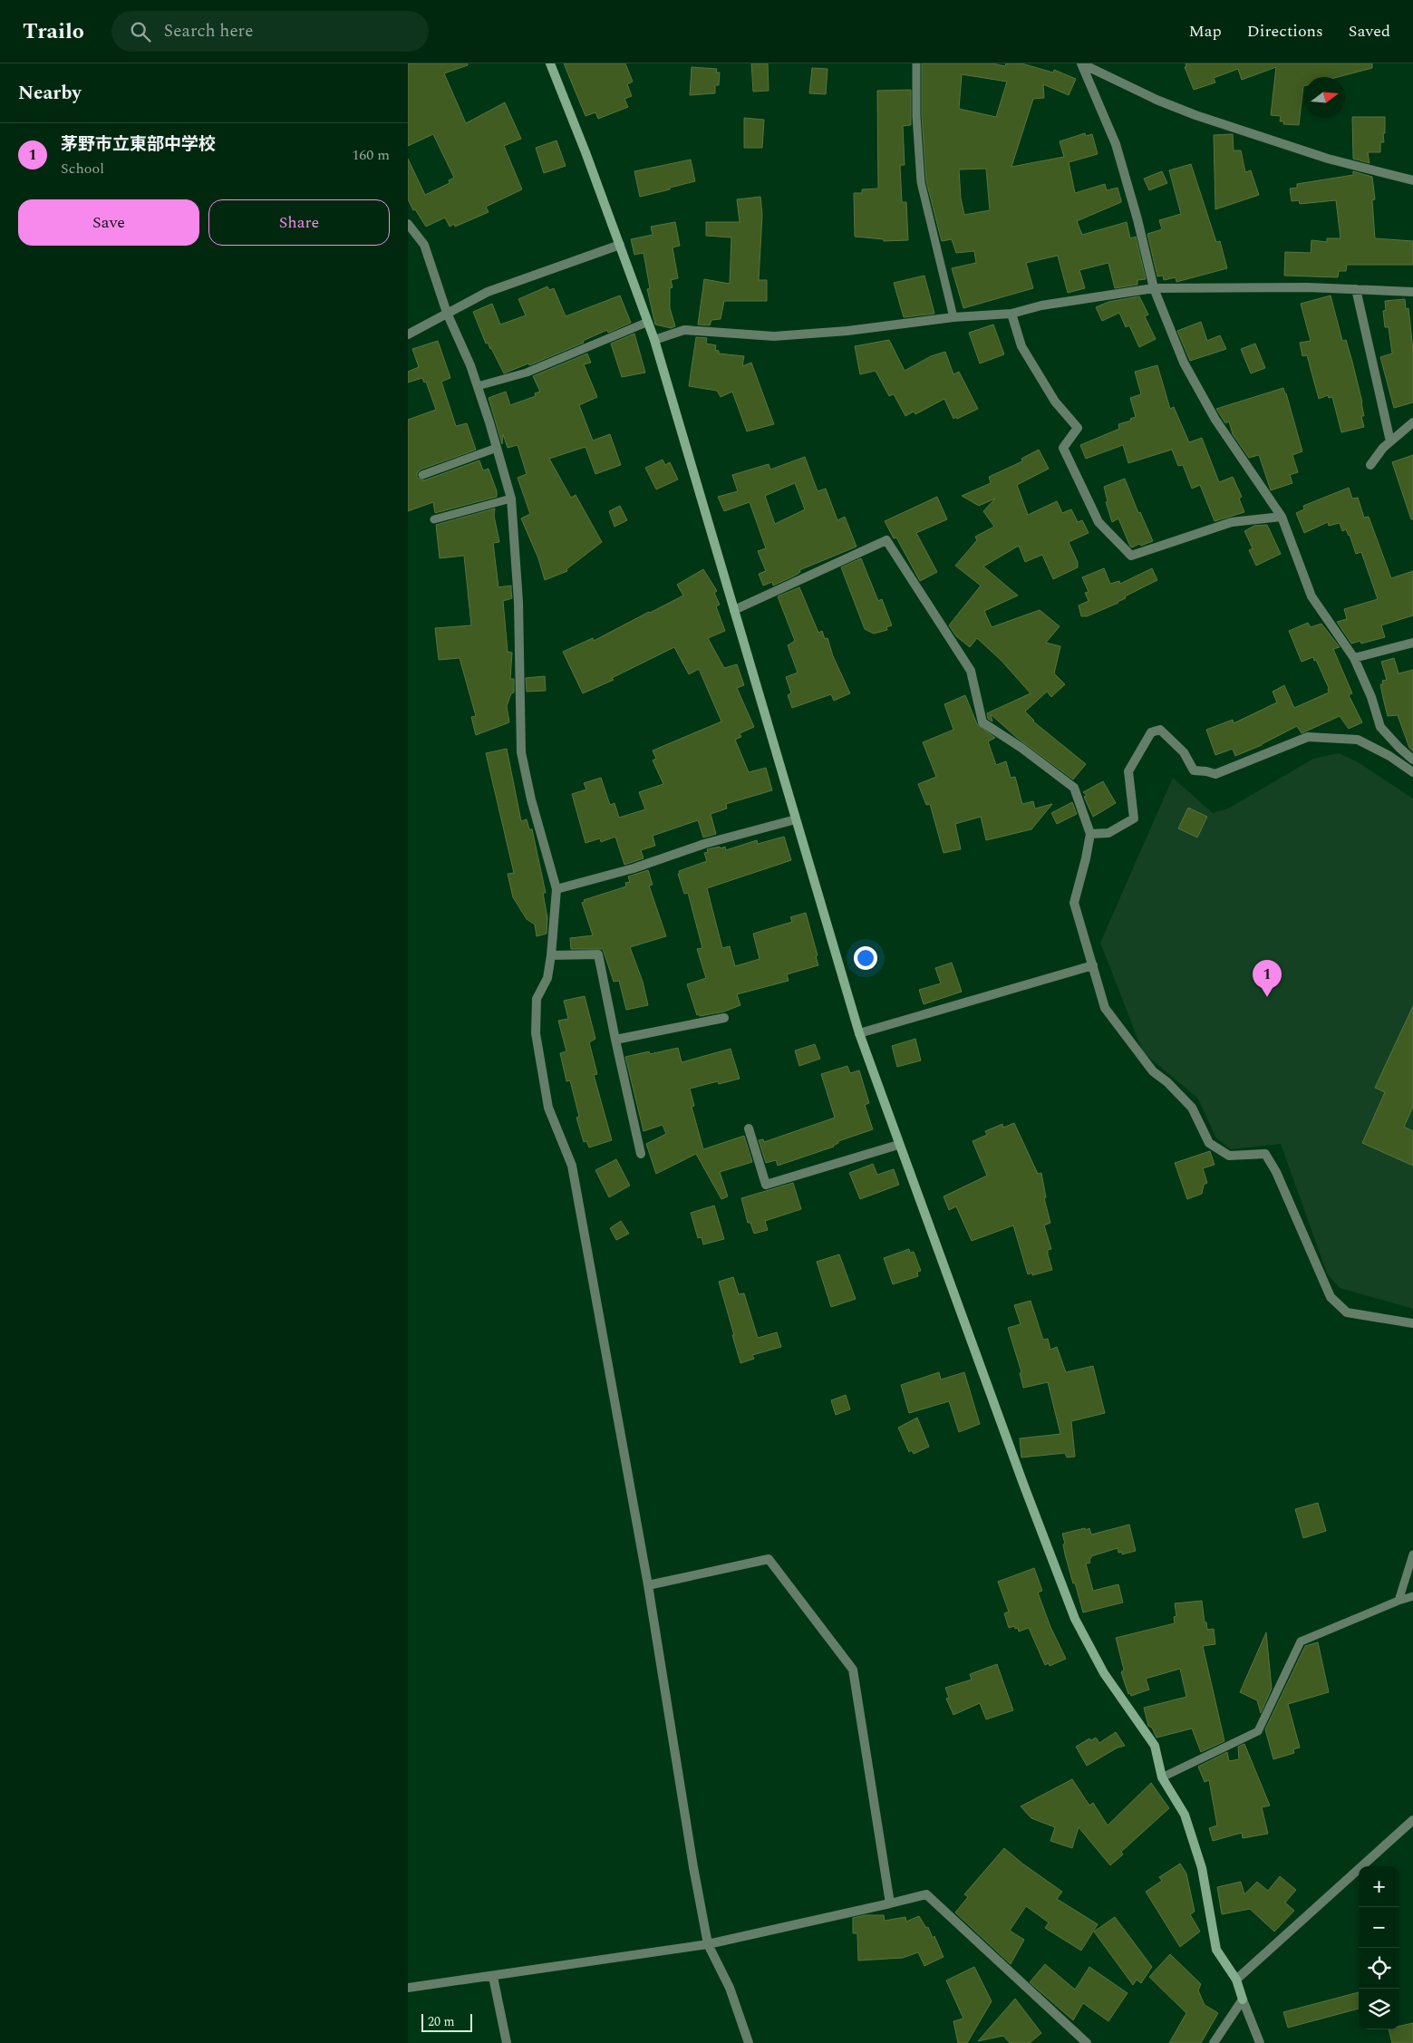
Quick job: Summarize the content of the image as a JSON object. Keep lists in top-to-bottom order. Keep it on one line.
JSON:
{"scale_bar":"20 m","north":"right","page":{"header":"Trailo","search":"Search here","nav":["Map","Directions","Saved"],"heading":"Nearby","list":[{"mark":"1","name":"茅野市立東部中学校","note":"School","value":"160 m"}],"buttons":["Save","Share"],"pins":"1","map_buttons":["+","−"],"scale":"20 m"}}
